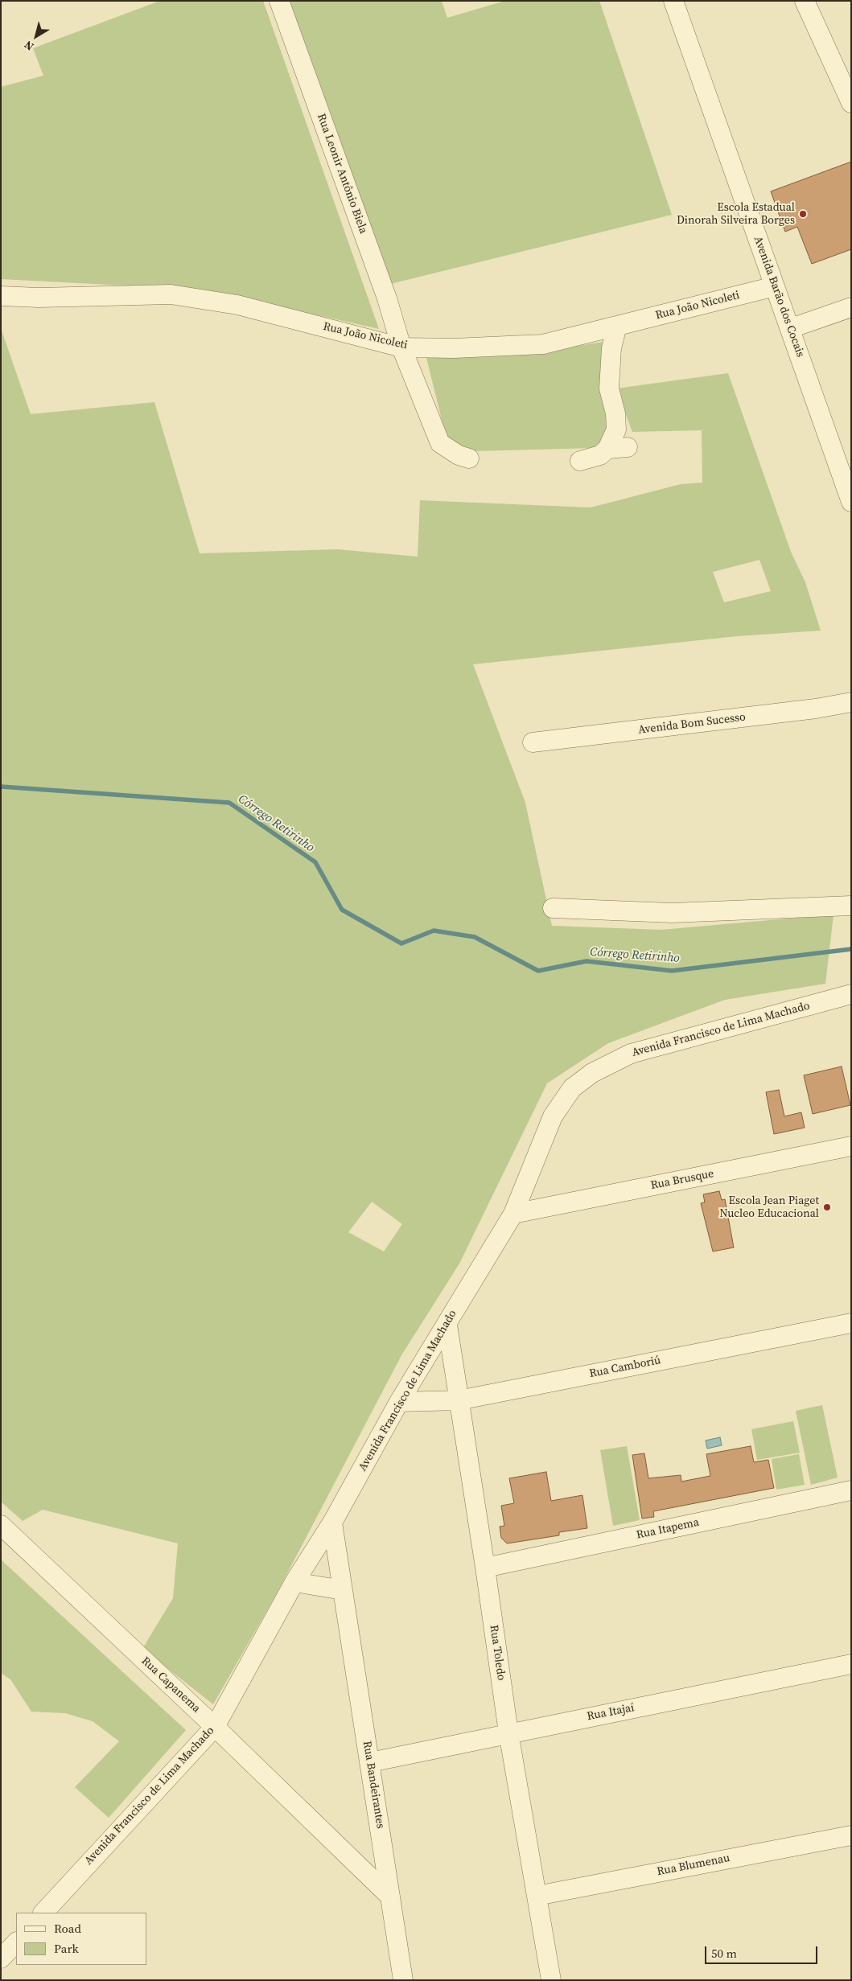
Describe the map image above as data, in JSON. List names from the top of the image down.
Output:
{
  "streets": {
    "street": [
      "Rua Leonir Antônio Biela",
      "Avenida Barão dos Cocais",
      "Rua João Nicoleti",
      "Avenida Bom Sucesso",
      "Avenida Francisco de Lima Machado",
      "Rua Brusque",
      "Rua Camboriú",
      "Rua Itapema",
      "Rua Toledo",
      "Rua Capanema",
      "Rua Itajaí",
      "Rua Bandeirantes",
      "Rua Blumenau"
    ]
  },
  "crossings": [
    ["Rua Leonir Antônio Biela", "Rua João Nicoleti"],
    ["Avenida Barão dos Cocais", "Rua João Nicoleti"],
    ["Avenida Francisco de Lima Machado", "Rua Brusque"],
    ["Avenida Francisco de Lima Machado", "Rua Camboriú"],
    ["Avenida Francisco de Lima Machado", "Rua Toledo"],
    ["Avenida Francisco de Lima Machado", "Rua Capanema"],
    ["Avenida Francisco de Lima Machado", "Rua Bandeirantes"],
    ["Rua Camboriú", "Rua Toledo"],
    ["Rua Itapema", "Rua Toledo"],
    ["Rua Toledo", "Rua Itajaí"],
    ["Rua Toledo", "Rua Blumenau"],
    ["Rua Capanema", "Rua Bandeirantes"],
    ["Rua Itajaí", "Rua Bandeirantes"]
  ],
  "water": ["Córrego Retirinho"],
  "places": ["Escola Estadual Dinorah Silveira Borges", "Escola Jean Piaget Nucleo Educacional"],
  "legend": ["Road", "Park"],
  "scale_bar": "50 m",
  "north": "bottom left"
}
